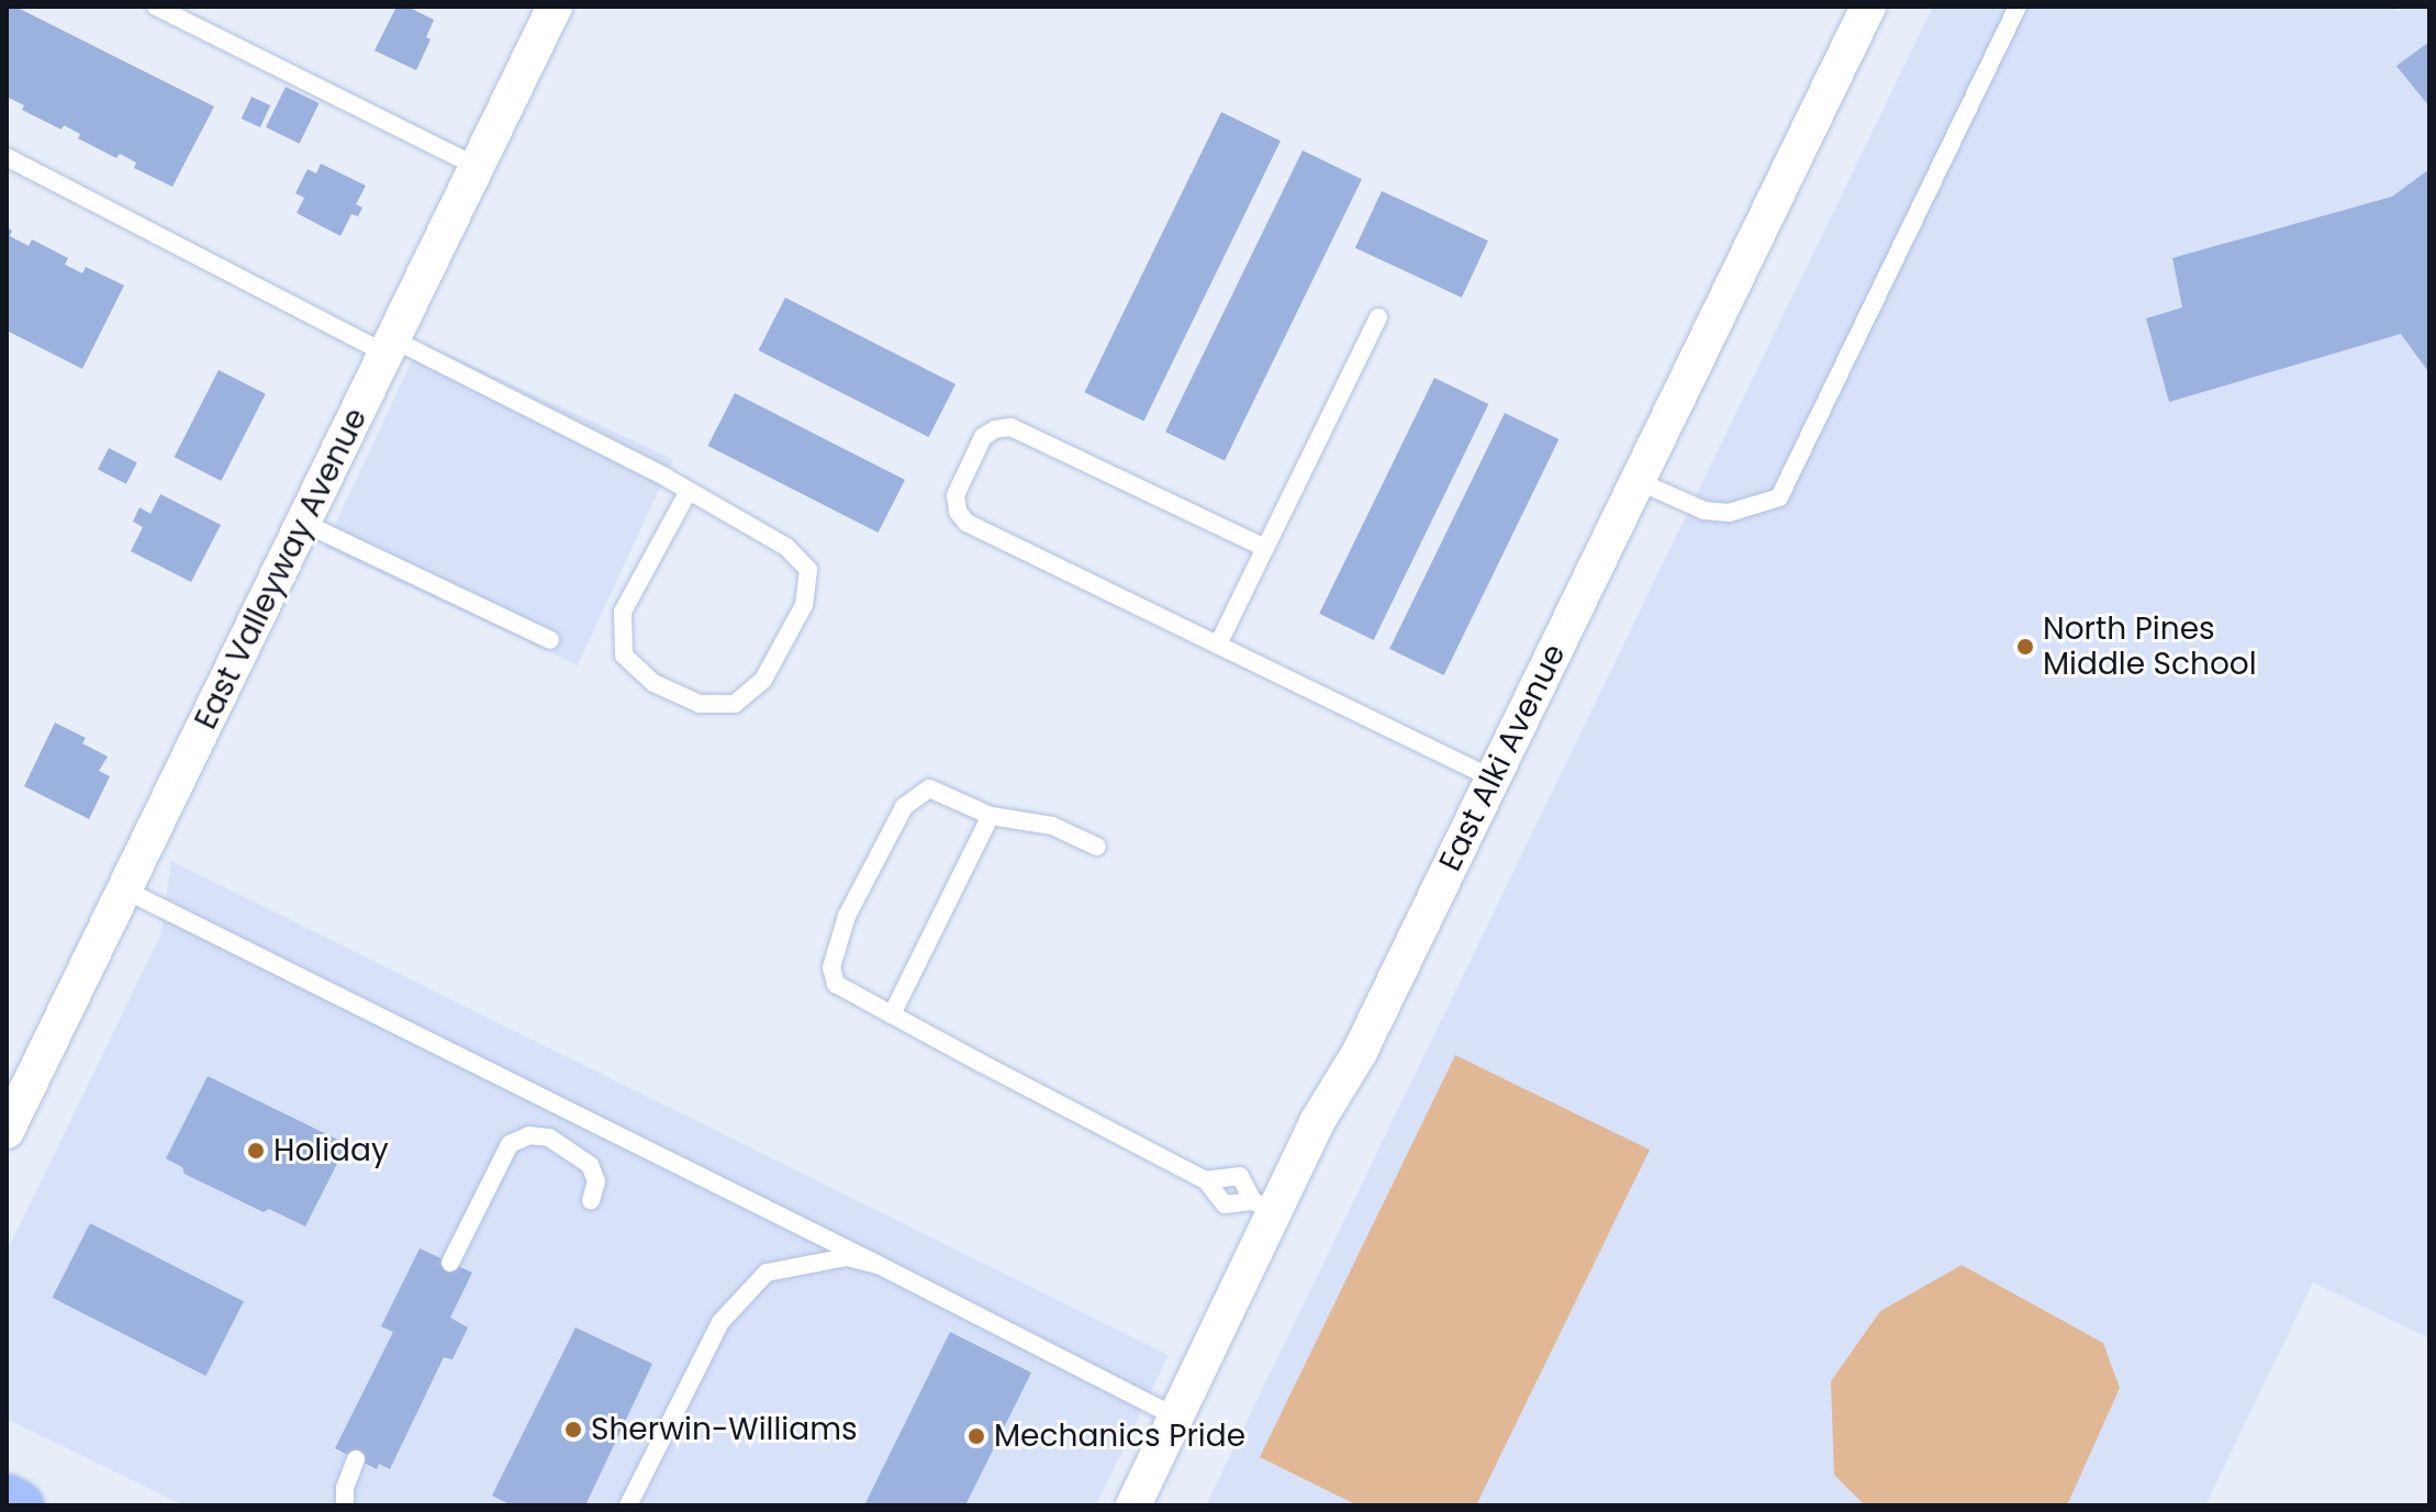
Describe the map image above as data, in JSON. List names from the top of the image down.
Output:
{
  "streets": {
    "street": ["East Valleyway Avenue", "East Alki Avenue"]
  },
  "places": [
    "North Pines Middle School",
    "Holiday",
    "Sherwin-Williams",
    "Mechanics Pride"
  ]
}
